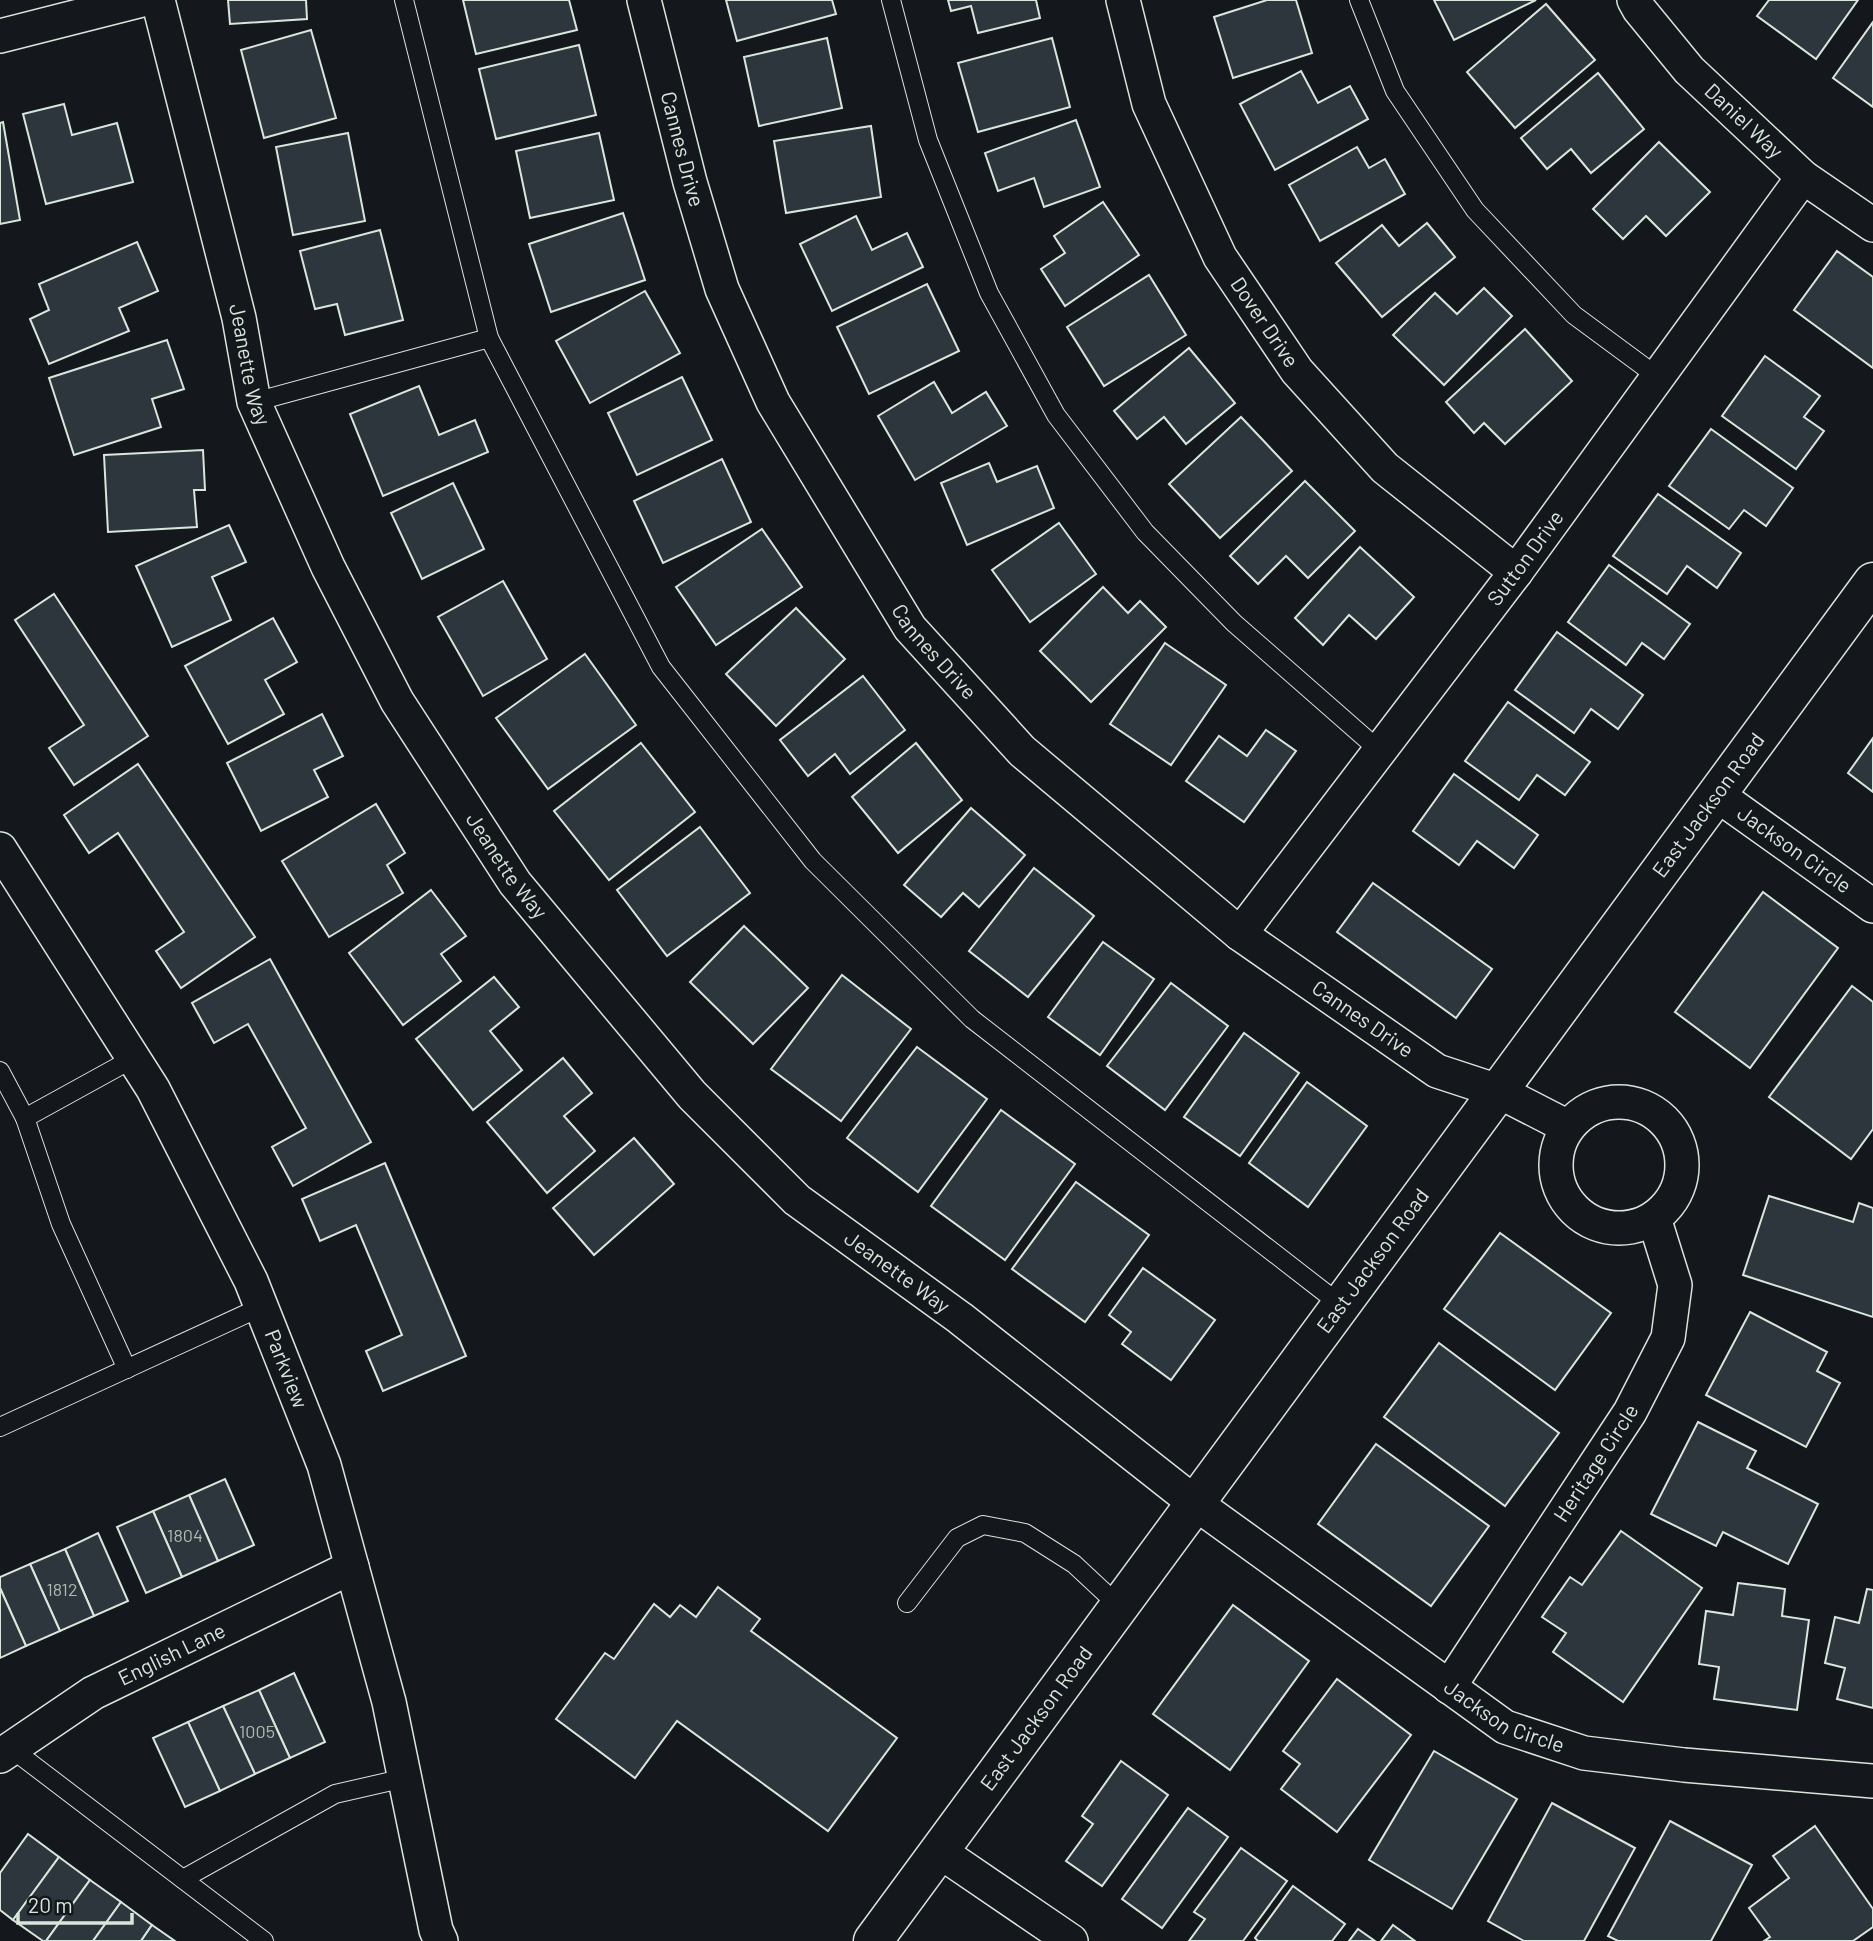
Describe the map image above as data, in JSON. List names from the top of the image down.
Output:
{
  "streets": {
    "street": [
      "Daniel Way",
      "Cannes Drive",
      "Dover Drive",
      "Jeanette Way",
      "Sutton Drive",
      "East Jackson Road",
      "Jackson Circle",
      "Parkview",
      "Heritage Circle",
      "English Lane"
    ]
  },
  "crossings": [
    ["Daniel Way", "Sutton Drive"],
    ["Cannes Drive", "Sutton Drive"],
    ["Cannes Drive", "East Jackson Road"],
    ["Dover Drive", "Sutton Drive"],
    ["Jeanette Way", "East Jackson Road"],
    ["Jeanette Way", "Jackson Circle"],
    ["East Jackson Road", "Jackson Circle"],
    ["Jackson Circle", "Heritage Circle"],
    ["Parkview", "English Lane"]
  ],
  "house_numbers": ["1804", "1812", "1005"],
  "scale_bar": "20 m"
}
